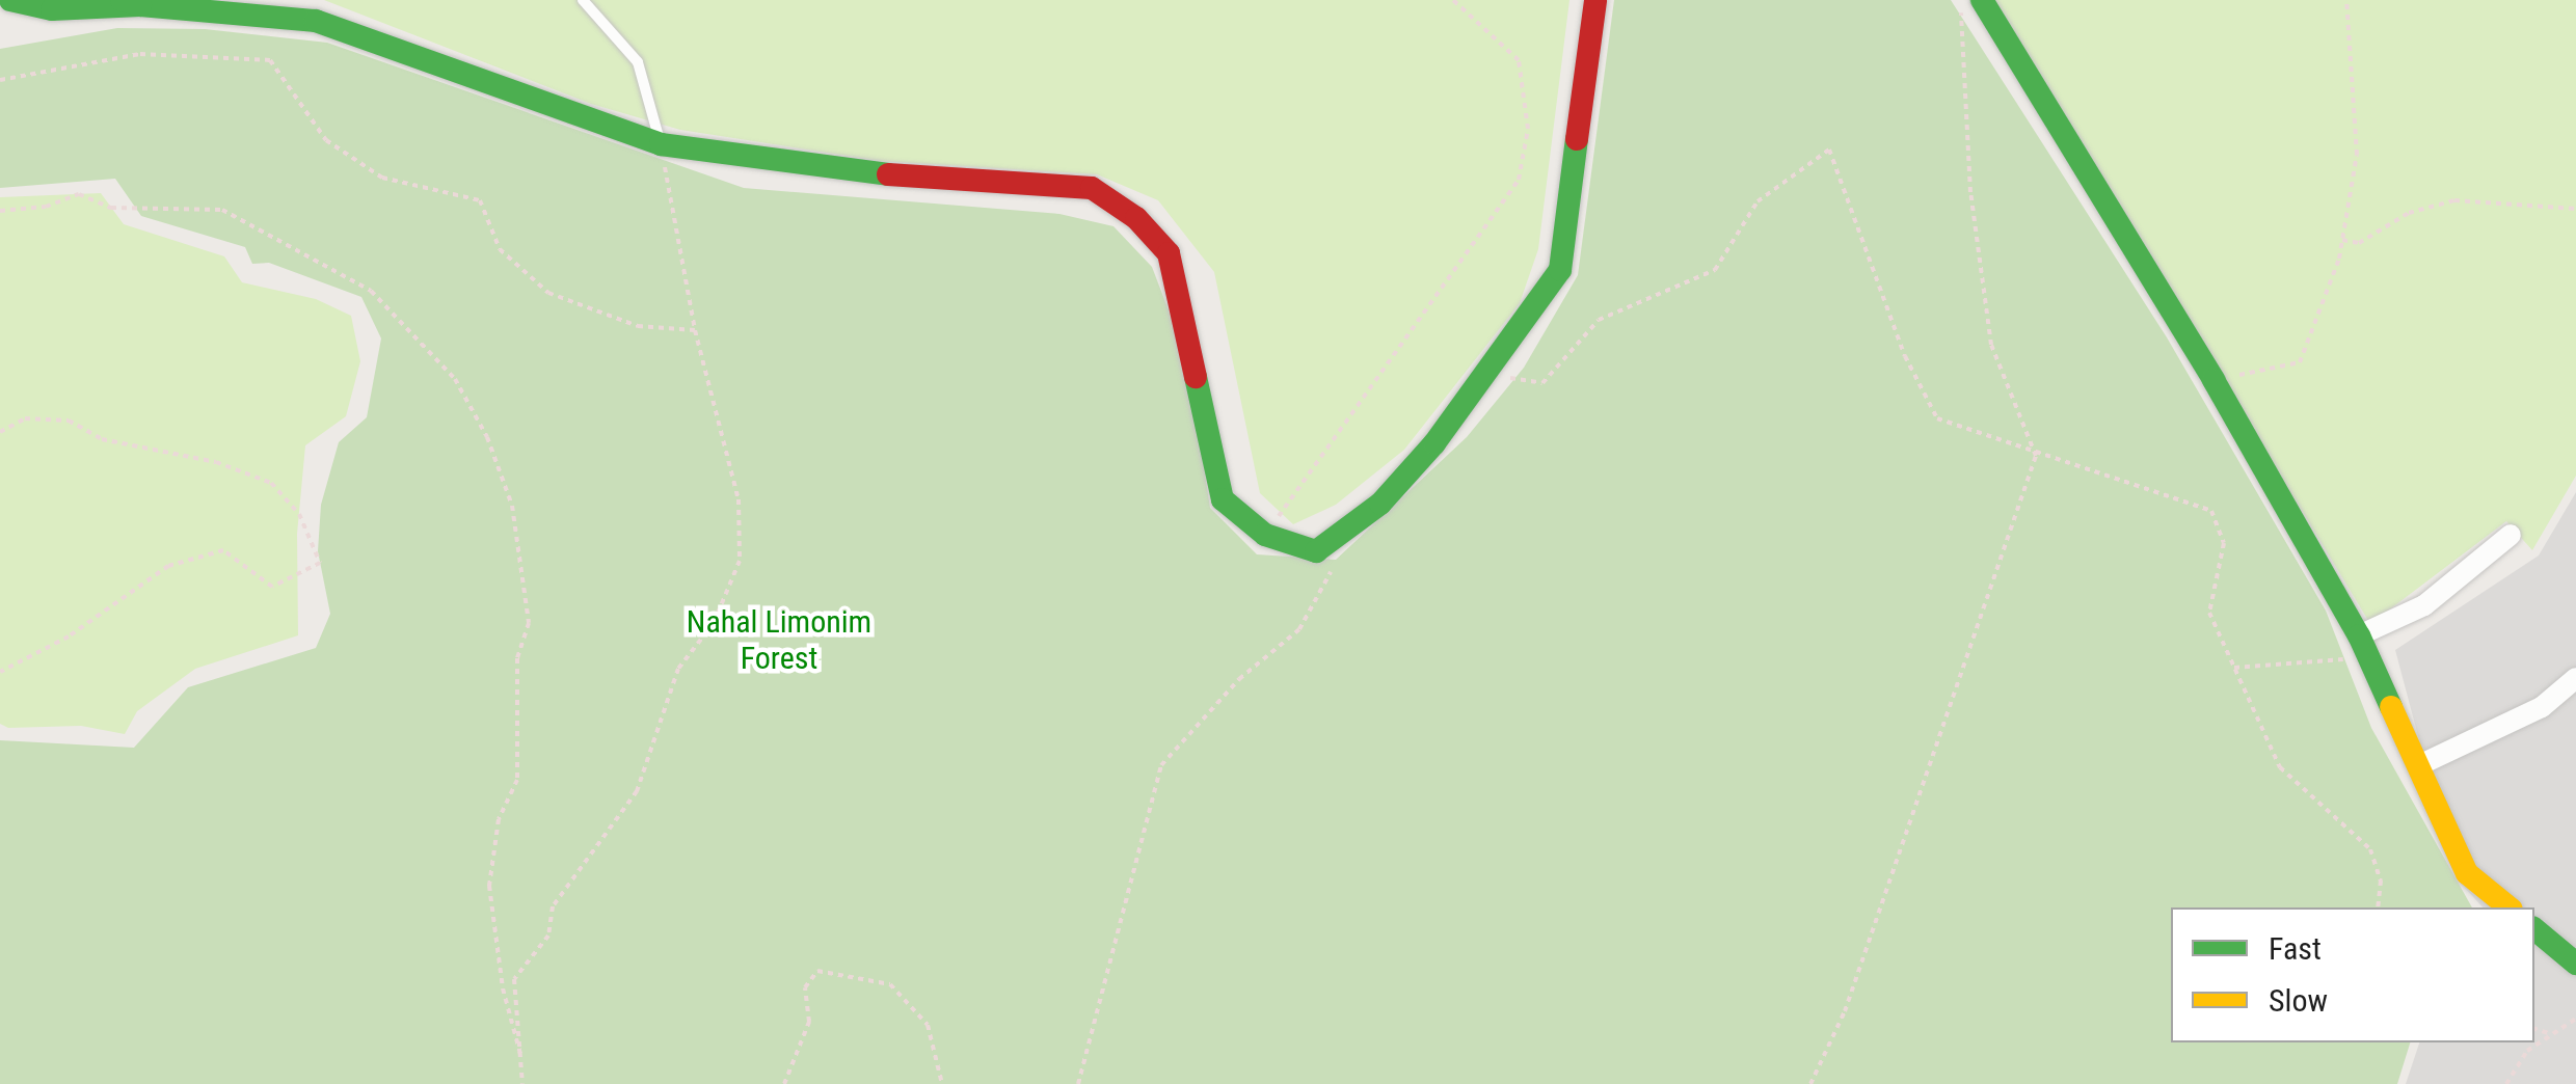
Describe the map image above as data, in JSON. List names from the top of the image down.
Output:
{
  "parks": ["Nahal Limonim Forest"],
  "legend": ["Fast", "Slow"]
}
